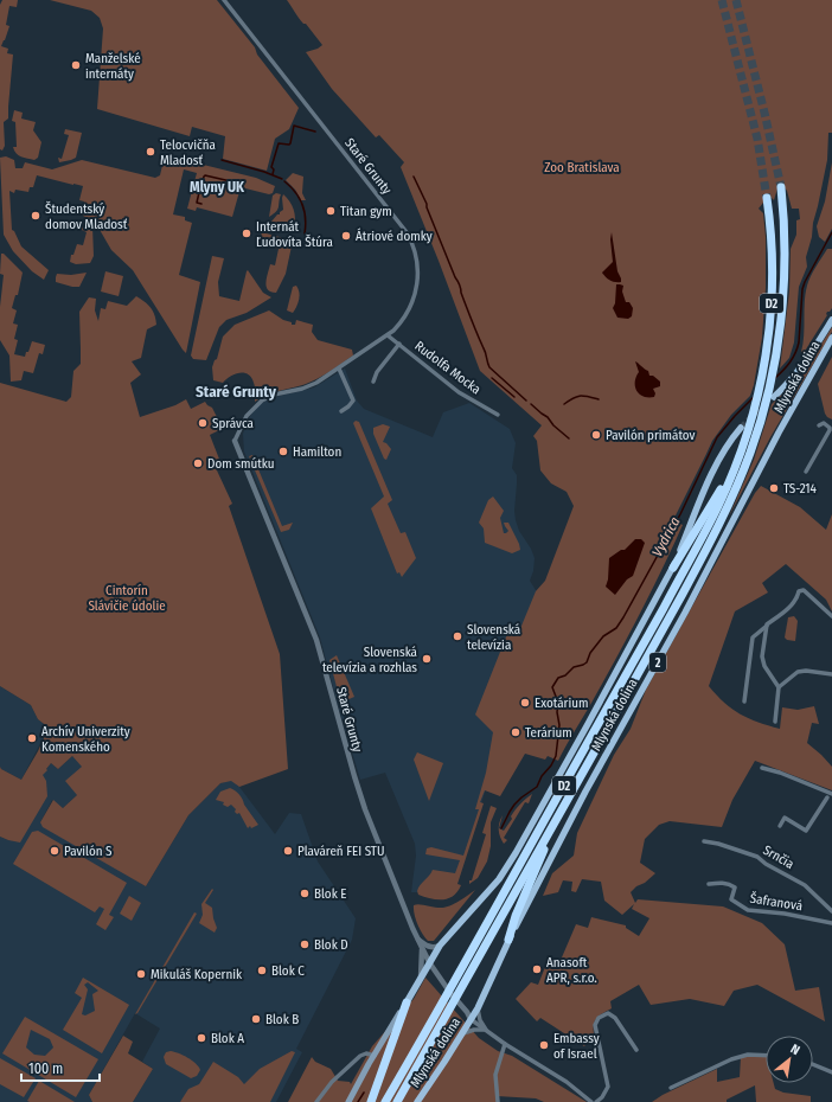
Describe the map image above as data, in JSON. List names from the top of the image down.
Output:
{
  "streets": {
    "highway": ["D2"],
    "main road": ["Mlynská dolina", "2"],
    "street": [
      "Staré Grunty",
      "Rudolfa Mocka",
      "Srnčia",
      "Šafranová"
    ]
  },
  "crossings": [
    ["Staré Grunty", "Rudolfa Mocka"],
    ["Staré Grunty", "Mlynská dolina"]
  ],
  "districts": ["Mlyny UK", "Staré Grunty"],
  "water": ["Vydrica"],
  "parks": ["Zoo Bratislava", "Cintorín Slávičie údolie"],
  "places": [
    "Manželské internáty",
    "Telocvičňa Mladosť",
    "Titan gym",
    "Študentský domov Mladosť",
    "Internát Ľudovíta Štúra",
    "Átriové domky",
    "Správca",
    "Pavilón primátov",
    "Hamilton",
    "Dom smútku",
    "TS-214",
    "Slovenská televízia",
    "Slovenská televízia a rozhlas",
    "Exotárium",
    "Terárium",
    "Archív Univerzity Komenského",
    "Pavilón S",
    "Plaváreň FEI STU",
    "Blok E",
    "Blok D",
    "Anasoft APR, s.r.o.",
    "Blok C",
    "Mikuláš Kopernik",
    "Blok B",
    "Blok A",
    "Embassy of Israel"
  ],
  "scale_bar": "100 m",
  "north": "top right"
}
